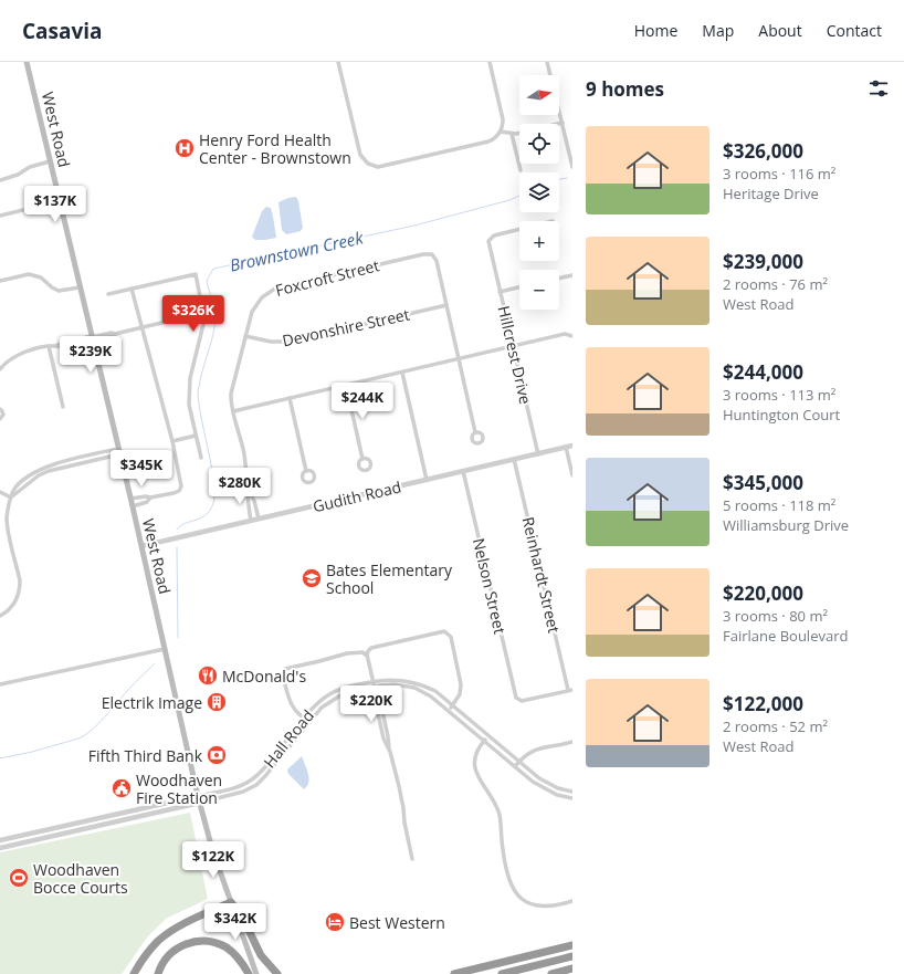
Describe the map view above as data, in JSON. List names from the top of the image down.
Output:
{
  "streets": {
    "main road": ["West Road"],
    "street": [
      "Foxcroft Street",
      "Devonshire Street",
      "Hillcrest Drive",
      "Gudith Road",
      "Reinhardt Street",
      "Nelson Street",
      "Hall Road"
    ]
  },
  "crossings": [
    ["West Road", "Gudith Road"],
    ["West Road", "Hall Road"],
    ["Foxcroft Street", "Devonshire Street"],
    ["Foxcroft Street", "Gudith Road"],
    ["Hillcrest Drive", "Gudith Road"],
    ["Gudith Road", "Reinhardt Street"],
    ["Gudith Road", "Nelson Street"],
    ["Reinhardt Street", "Nelson Street"]
  ],
  "water": ["Brownstown Creek"],
  "places": {
    "hospital": ["Henry Ford Health Center - Brownstown"],
    "school or university": ["Bates Elementary School"],
    "restaurant": ["McDonald's"],
    "building": ["Electrik Image"],
    "bank": ["Fifth Third Bank"],
    "public building": ["Woodhaven Fire Station"],
    "sports": ["Woodhaven Bocce Courts"],
    "hotel": ["Best Western"]
  },
  "north": "right",
  "page": {
    "header": "Casavia",
    "nav": [
      "Home",
      "Map",
      "About",
      "Contact"
    ],
    "heading": "9 homes",
    "map_buttons": ["+", "−"],
    "list": [
      {
        "name": "$326,000",
        "note": "3 rooms · 116 m² · Heritage Drive"
      },
      {
        "name": "$239,000",
        "note": "2 rooms · 76 m² · West Road"
      },
      {
        "name": "$244,000",
        "note": "3 rooms · 113 m² · Huntington Court"
      },
      {
        "name": "$345,000",
        "note": "5 rooms · 118 m² · Williamsburg Drive"
      },
      {
        "name": "$220,000",
        "note": "3 rooms · 80 m² · Fairlane Boulevard"
      },
      {
        "name": "$122,000",
        "note": "2 rooms · 52 m² · West Road"
      }
    ],
    "price": [
      "$137K",
      "$326K",
      "$239K",
      "$244K",
      "$345K",
      "$280K",
      "$220K",
      "$122K",
      "$342K"
    ]
  }
}
